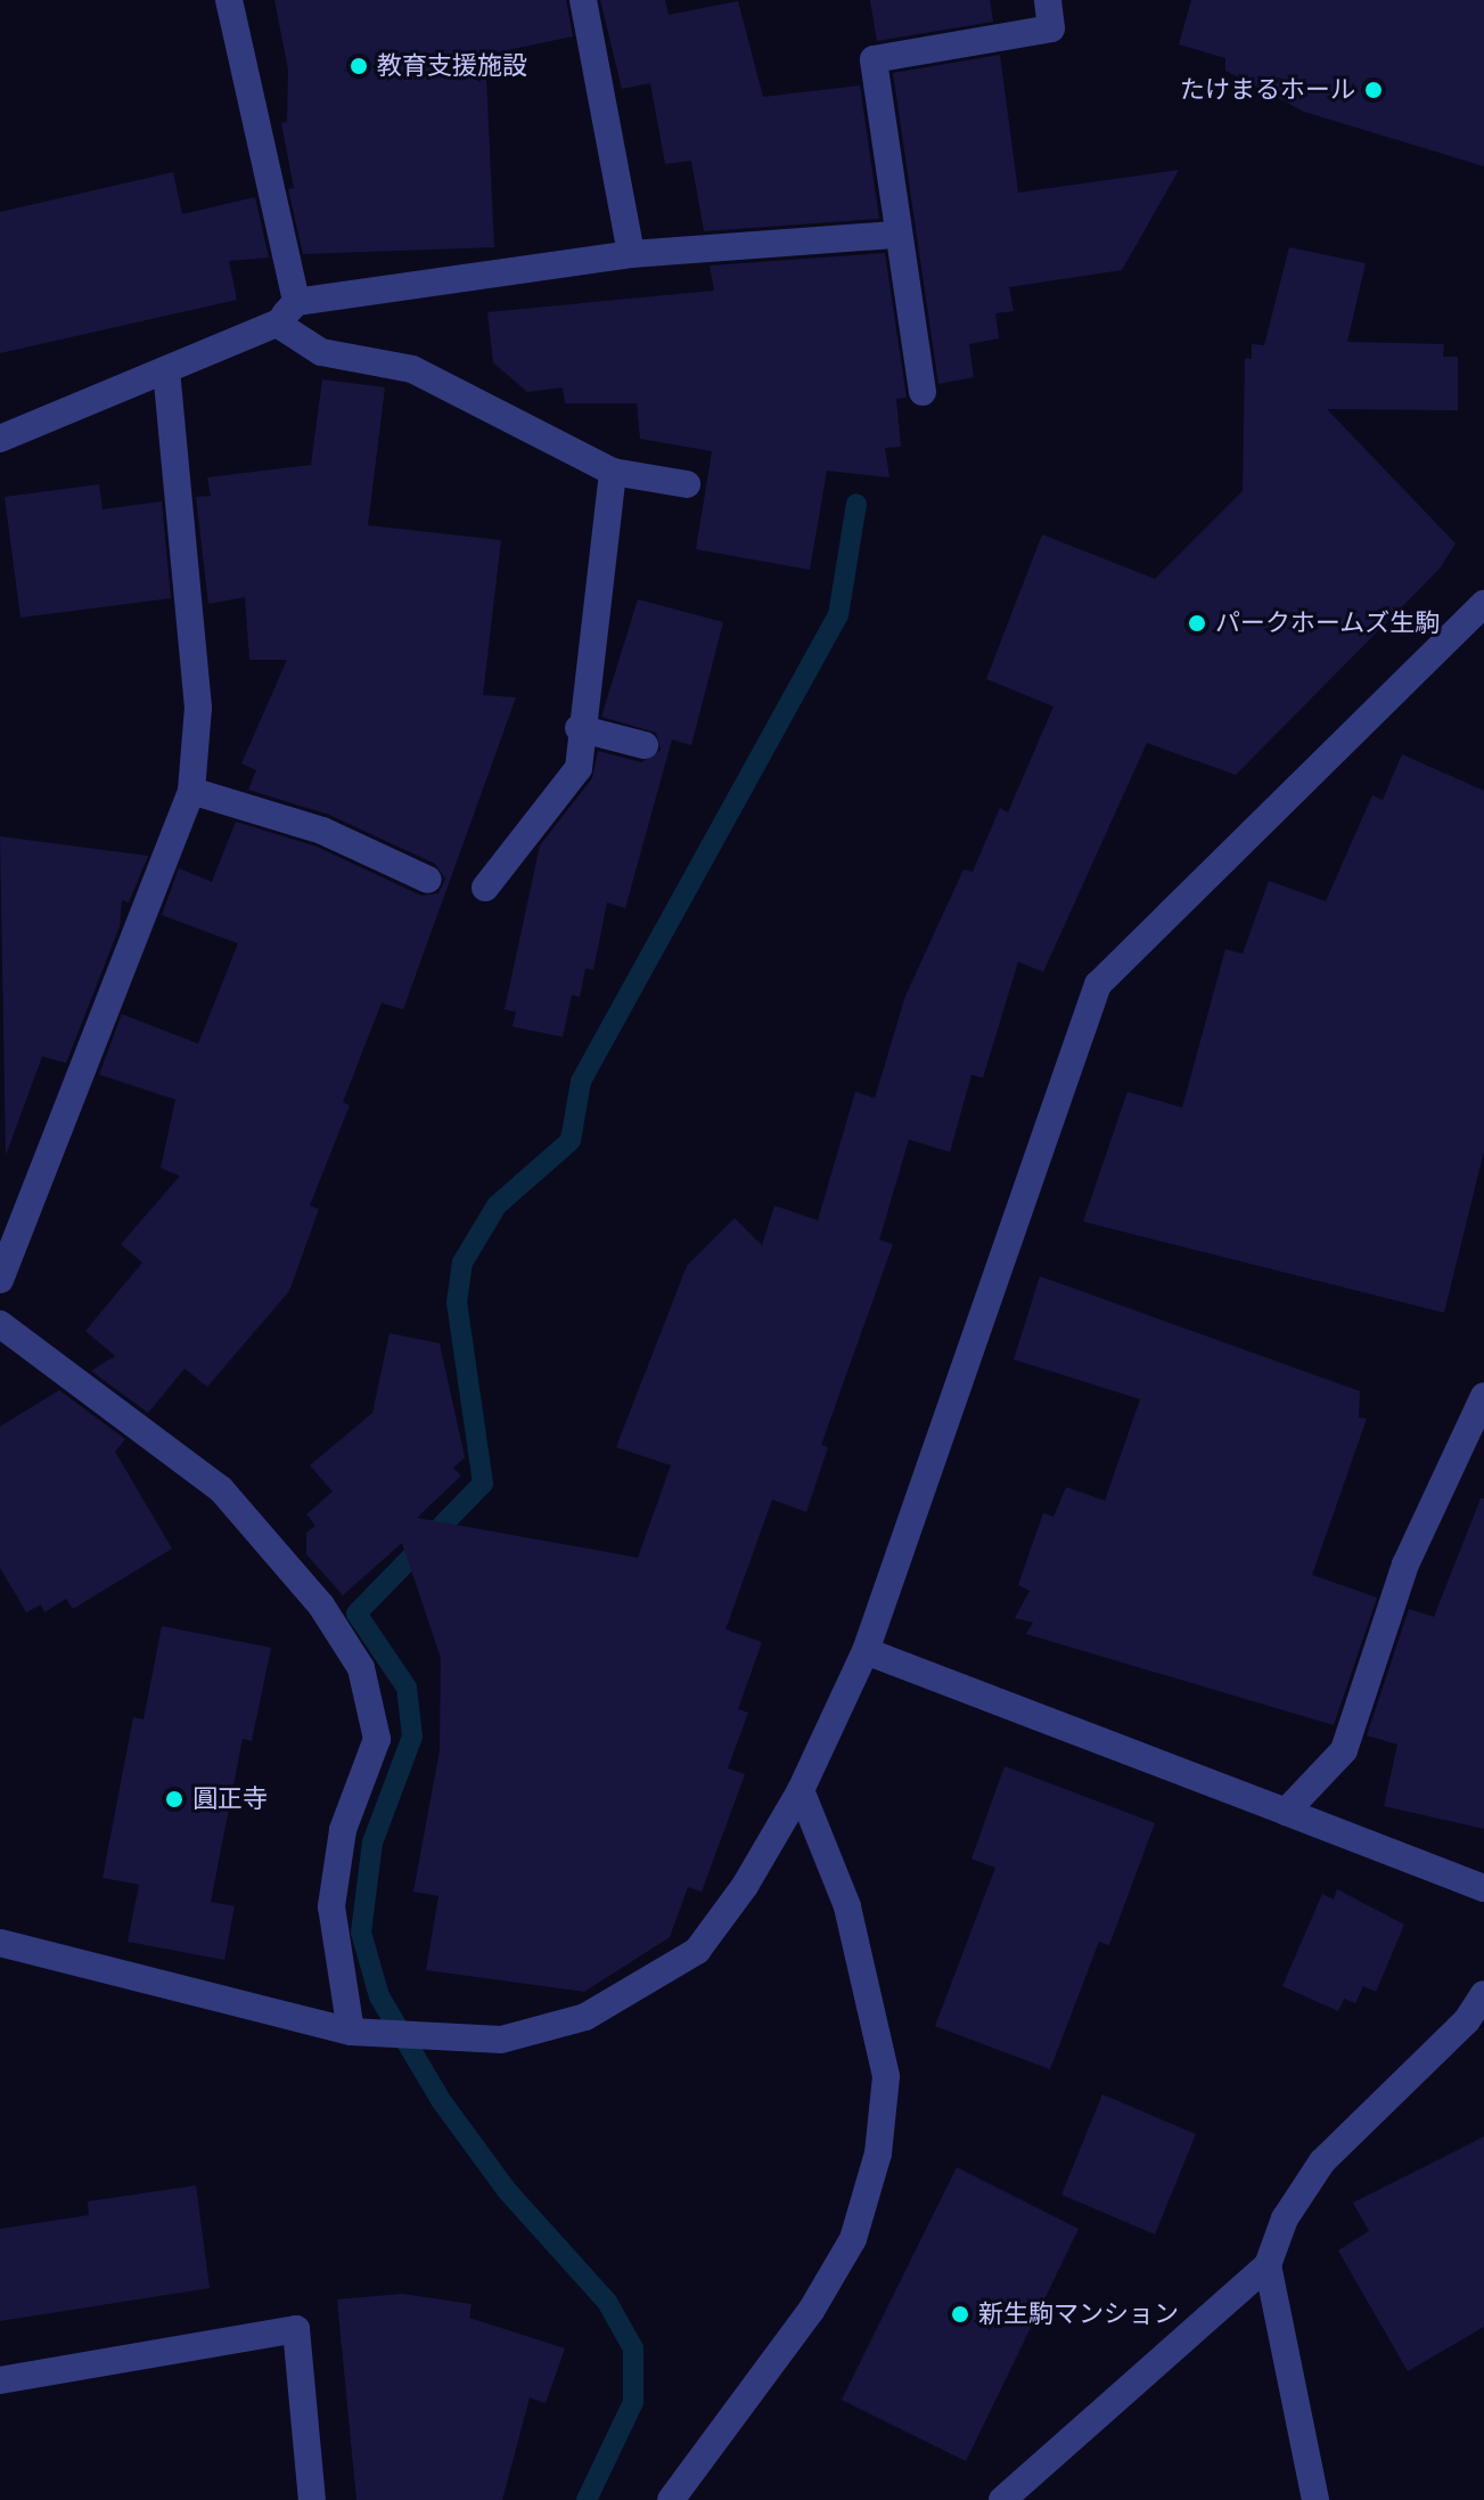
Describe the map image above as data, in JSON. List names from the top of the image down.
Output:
{
  "places": [
    "教育支援施設",
    "たけまるホール",
    "パークホームズ生駒",
    "圓正寺",
    "新生駒マンション"
  ]
}
